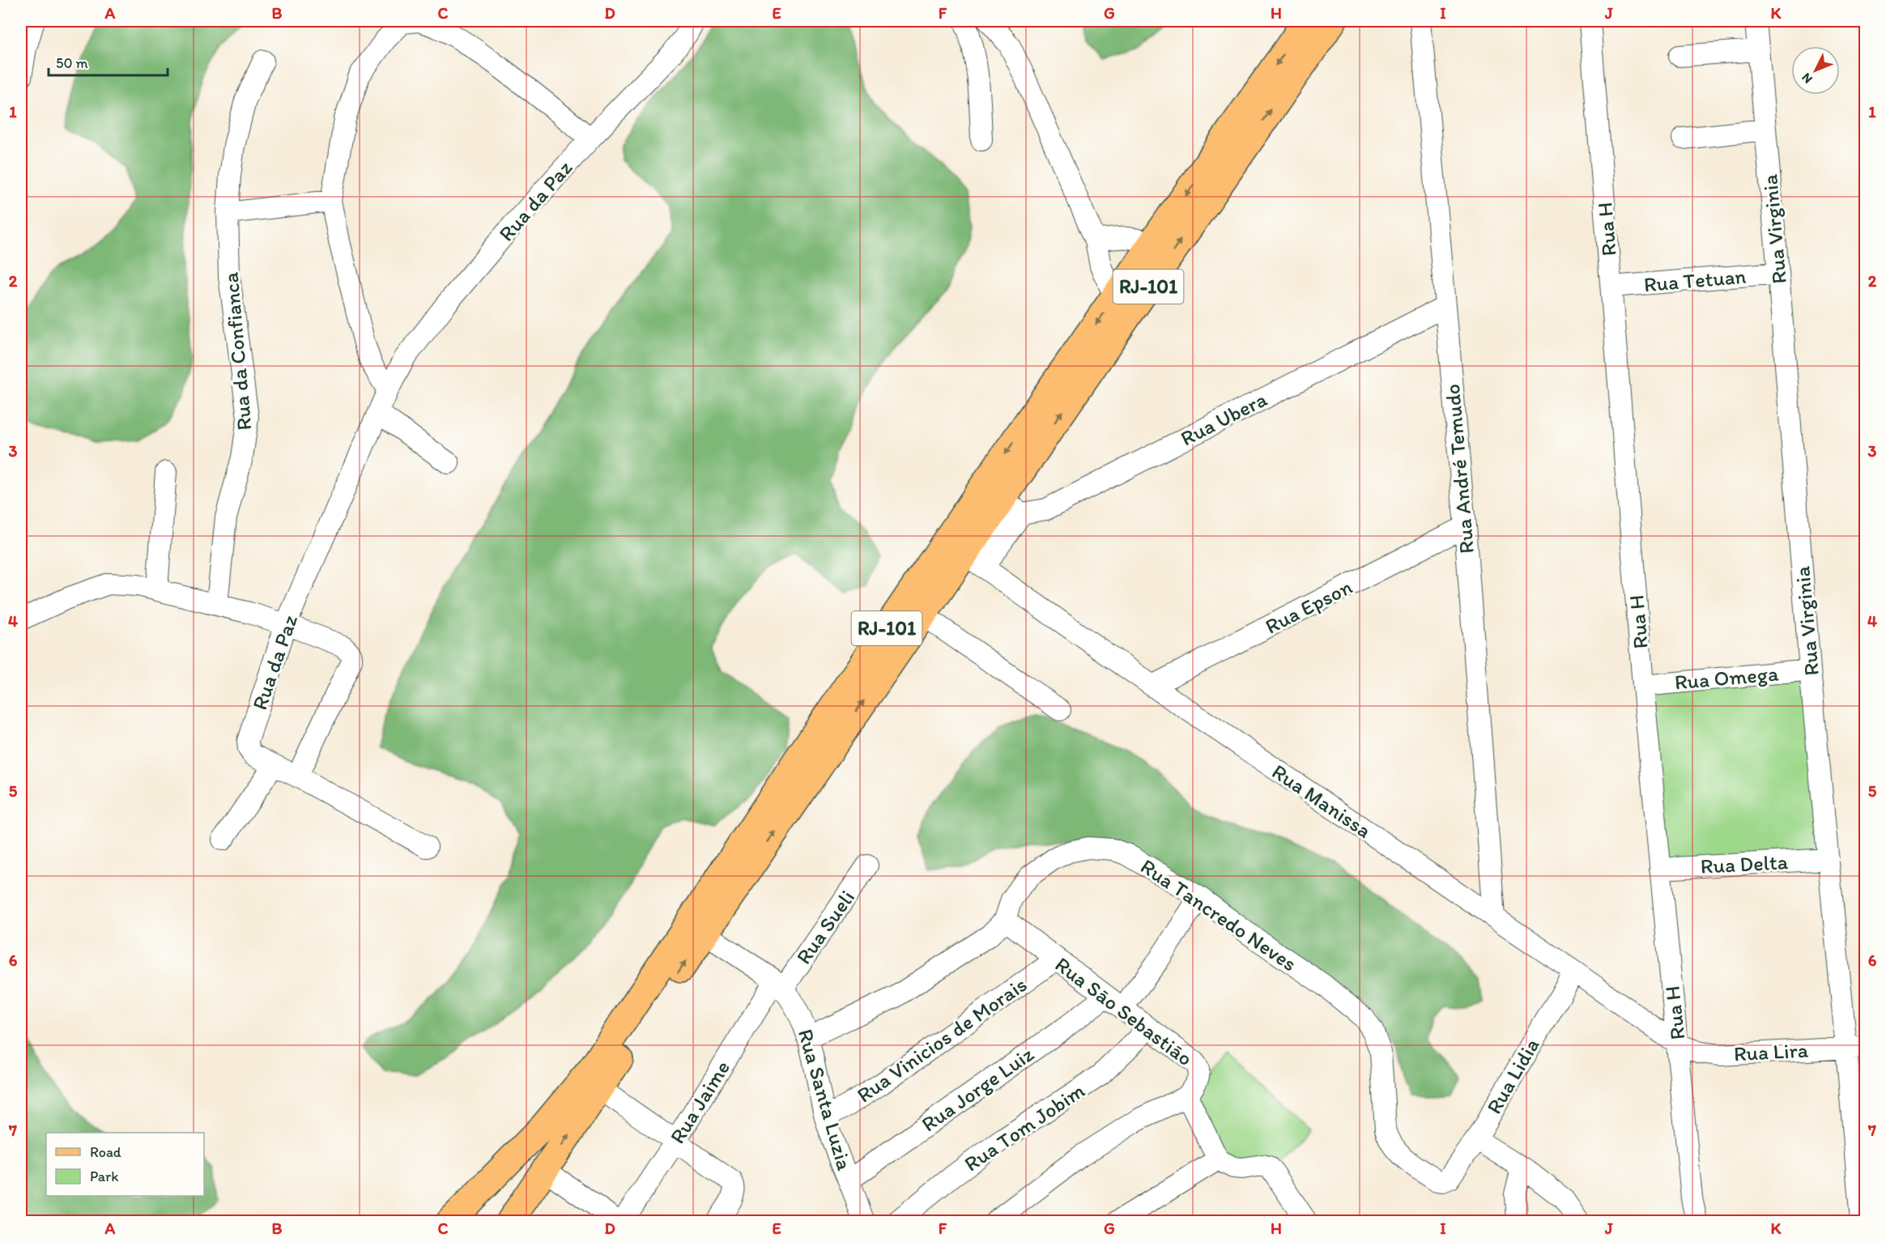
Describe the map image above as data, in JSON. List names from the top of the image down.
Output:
{
  "streets": {
    "main road": ["RJ-101"],
    "street": [
      "Rua da Paz",
      "Rua H",
      "Rua Virginia",
      "Rua Tetuan",
      "Rua da Confianca",
      "Rua Ubera",
      "Rua André Temudo",
      "Rua Epson",
      "Rua Omega",
      "Rua Manissa",
      "Rua Delta",
      "Rua Tancredo Neves",
      "Rua Sueli",
      "Rua Sāo Sebastiāo",
      "Rua Vinicios de Morais",
      "Rua Lira",
      "Rua Lidia",
      "Rua Jorge Luiz",
      "Rua Santa Luzia",
      "Rua Jaime",
      "Rua Tom Jobim"
    ]
  },
  "crossings": [
    ["Rua H", "Rua Tetuan"],
    ["Rua H", "Rua Omega"],
    ["Rua H", "Rua Manissa"],
    ["Rua H", "Rua Delta"],
    ["Rua H", "Rua Lira"],
    ["Rua Virginia", "Rua Tetuan"],
    ["Rua Virginia", "Rua Omega"],
    ["Rua Virginia", "Rua Delta"],
    ["Rua Virginia", "Rua Lira"],
    ["RJ-101", "Rua Ubera"],
    ["RJ-101", "Rua Manissa"],
    ["RJ-101", "Rua Santa Luzia"],
    ["Rua Ubera", "Rua André Temudo"],
    ["Rua André Temudo", "Rua Epson"],
    ["Rua André Temudo", "Rua Manissa"],
    ["Rua Epson", "Rua Manissa"],
    ["Rua Manissa", "Rua Lira"],
    ["Rua Manissa", "Rua Lidia"],
    ["Rua Tancredo Neves", "Rua Sāo Sebastiāo"],
    ["Rua Tancredo Neves", "Rua Lidia"],
    ["Rua Tancredo Neves", "Rua Jorge Luiz"],
    ["Rua Tancredo Neves", "Rua Santa Luzia"],
    ["Rua Sueli", "Rua Santa Luzia"],
    ["Rua Sueli", "Rua Jaime"],
    ["Rua Sāo Sebastiāo", "Rua Vinicios de Morais"],
    ["Rua Sāo Sebastiāo", "Rua Jorge Luiz"],
    ["Rua Sāo Sebastiāo", "Rua Tom Jobim"],
    ["Rua Vinicios de Morais", "Rua Santa Luzia"],
    ["Rua Jorge Luiz", "Rua Santa Luzia"],
    ["Rua Santa Luzia", "Rua Jaime"]
  ],
  "legend": ["Road", "Park"],
  "scale_bar": "50 m",
  "north": "bottom left",
  "grid": {
    "columns": [
      "A",
      "B",
      "C",
      "D",
      "E",
      "F",
      "G",
      "H",
      "I",
      "J",
      "K"
    ],
    "rows": [
      "1",
      "2",
      "3",
      "4",
      "5",
      "6",
      "7"
    ]
  }
}
